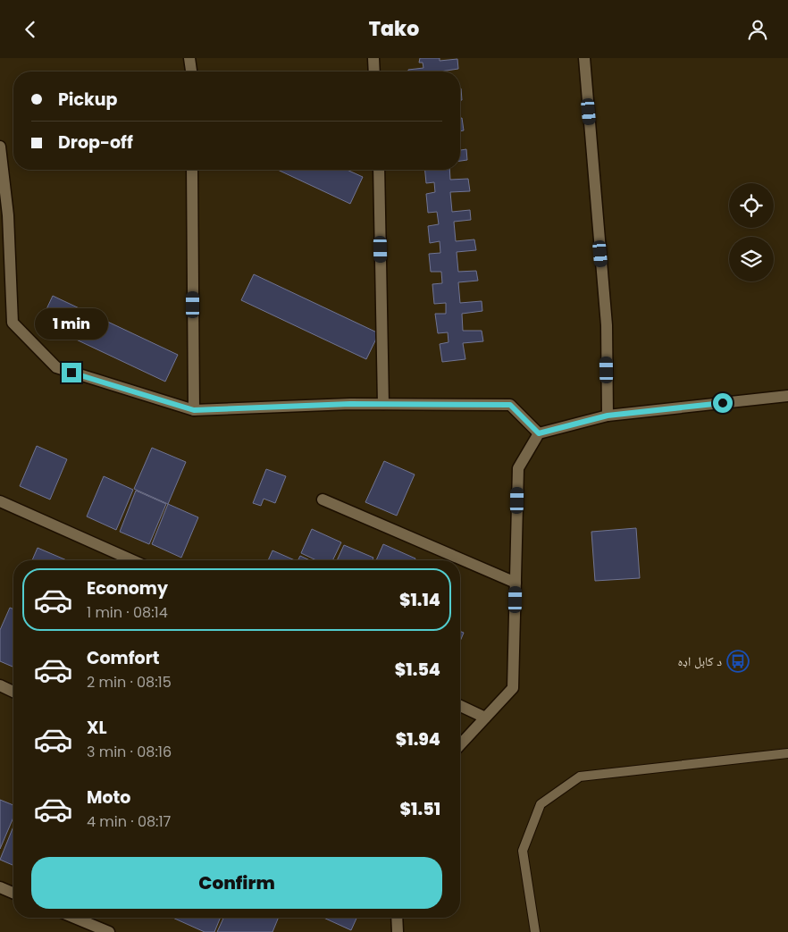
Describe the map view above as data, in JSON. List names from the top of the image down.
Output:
{
  "places": {
    "bus stop": ["د کابل اډه"]
  },
  "page": {
    "header": "Tako",
    "banner": ["Pickup", "Drop-off"],
    "bubble": "1 min",
    "list": [
      {
        "name": "Economy",
        "note": "1 min · 08:14",
        "value": "$1.14"
      },
      {
        "name": "Comfort",
        "note": "2 min · 08:15",
        "value": "$1.54"
      },
      {
        "name": "XL",
        "note": "3 min · 08:16",
        "value": "$1.94"
      },
      {
        "name": "Moto",
        "note": "4 min · 08:17",
        "value": "$1.51"
      }
    ],
    "buttons": "Confirm"
  }
}
